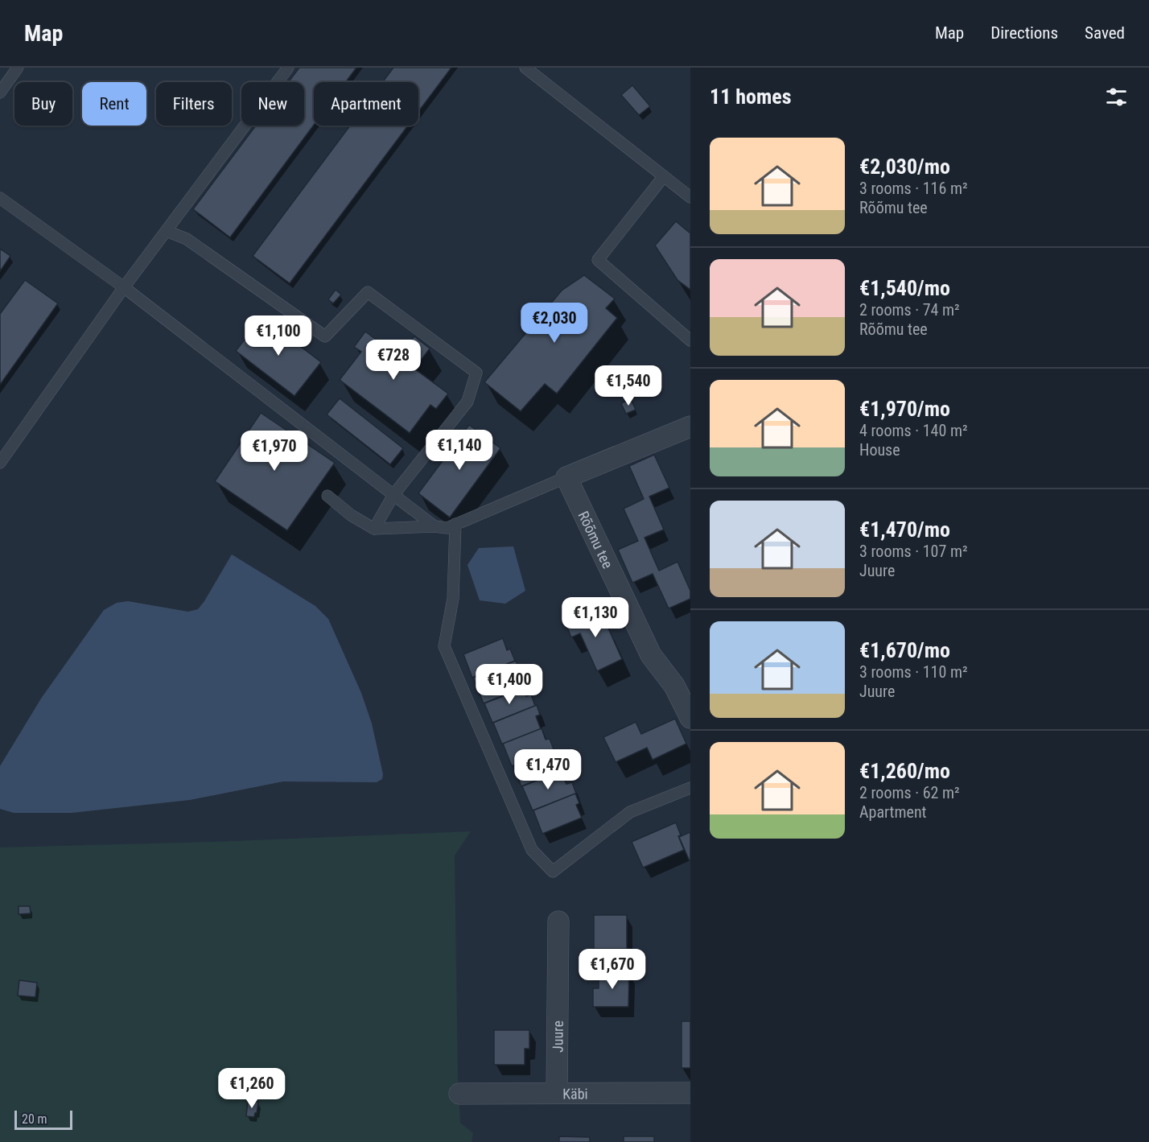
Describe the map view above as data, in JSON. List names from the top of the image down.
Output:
{
  "streets": {
    "street": ["Rõõmu tee", "Juure", "Käbi"]
  },
  "crossings": [
    ["Juure", "Käbi"]
  ],
  "scale_bar": "20 m",
  "page": {
    "header": "Map",
    "nav": ["Map", "Directions", "Saved"],
    "heading": "11 homes",
    "chip": [
      "Buy",
      "Rent",
      "Filters",
      "New",
      "Apartment"
    ],
    "list": [
      {
        "name": "€2,030/mo",
        "note": "3 rooms · 116 m² · Rõõmu tee"
      },
      {
        "name": "€1,540/mo",
        "note": "2 rooms · 74 m² · Rõõmu tee"
      },
      {
        "name": "€1,970/mo",
        "note": "4 rooms · 140 m² · House"
      },
      {
        "name": "€1,470/mo",
        "note": "3 rooms · 107 m² · Juure"
      },
      {
        "name": "€1,670/mo",
        "note": "3 rooms · 110 m² · Juure"
      },
      {
        "name": "€1,260/mo",
        "note": "2 rooms · 62 m² · Apartment"
      }
    ],
    "price": [
      "€2,030",
      "€1,100",
      "€728",
      "€1,540",
      "€1,140",
      "€1,970",
      "€1,130",
      "€1,400",
      "€1,470",
      "€1,670",
      "€1,260"
    ],
    "scale": "20 m"
  }
}
